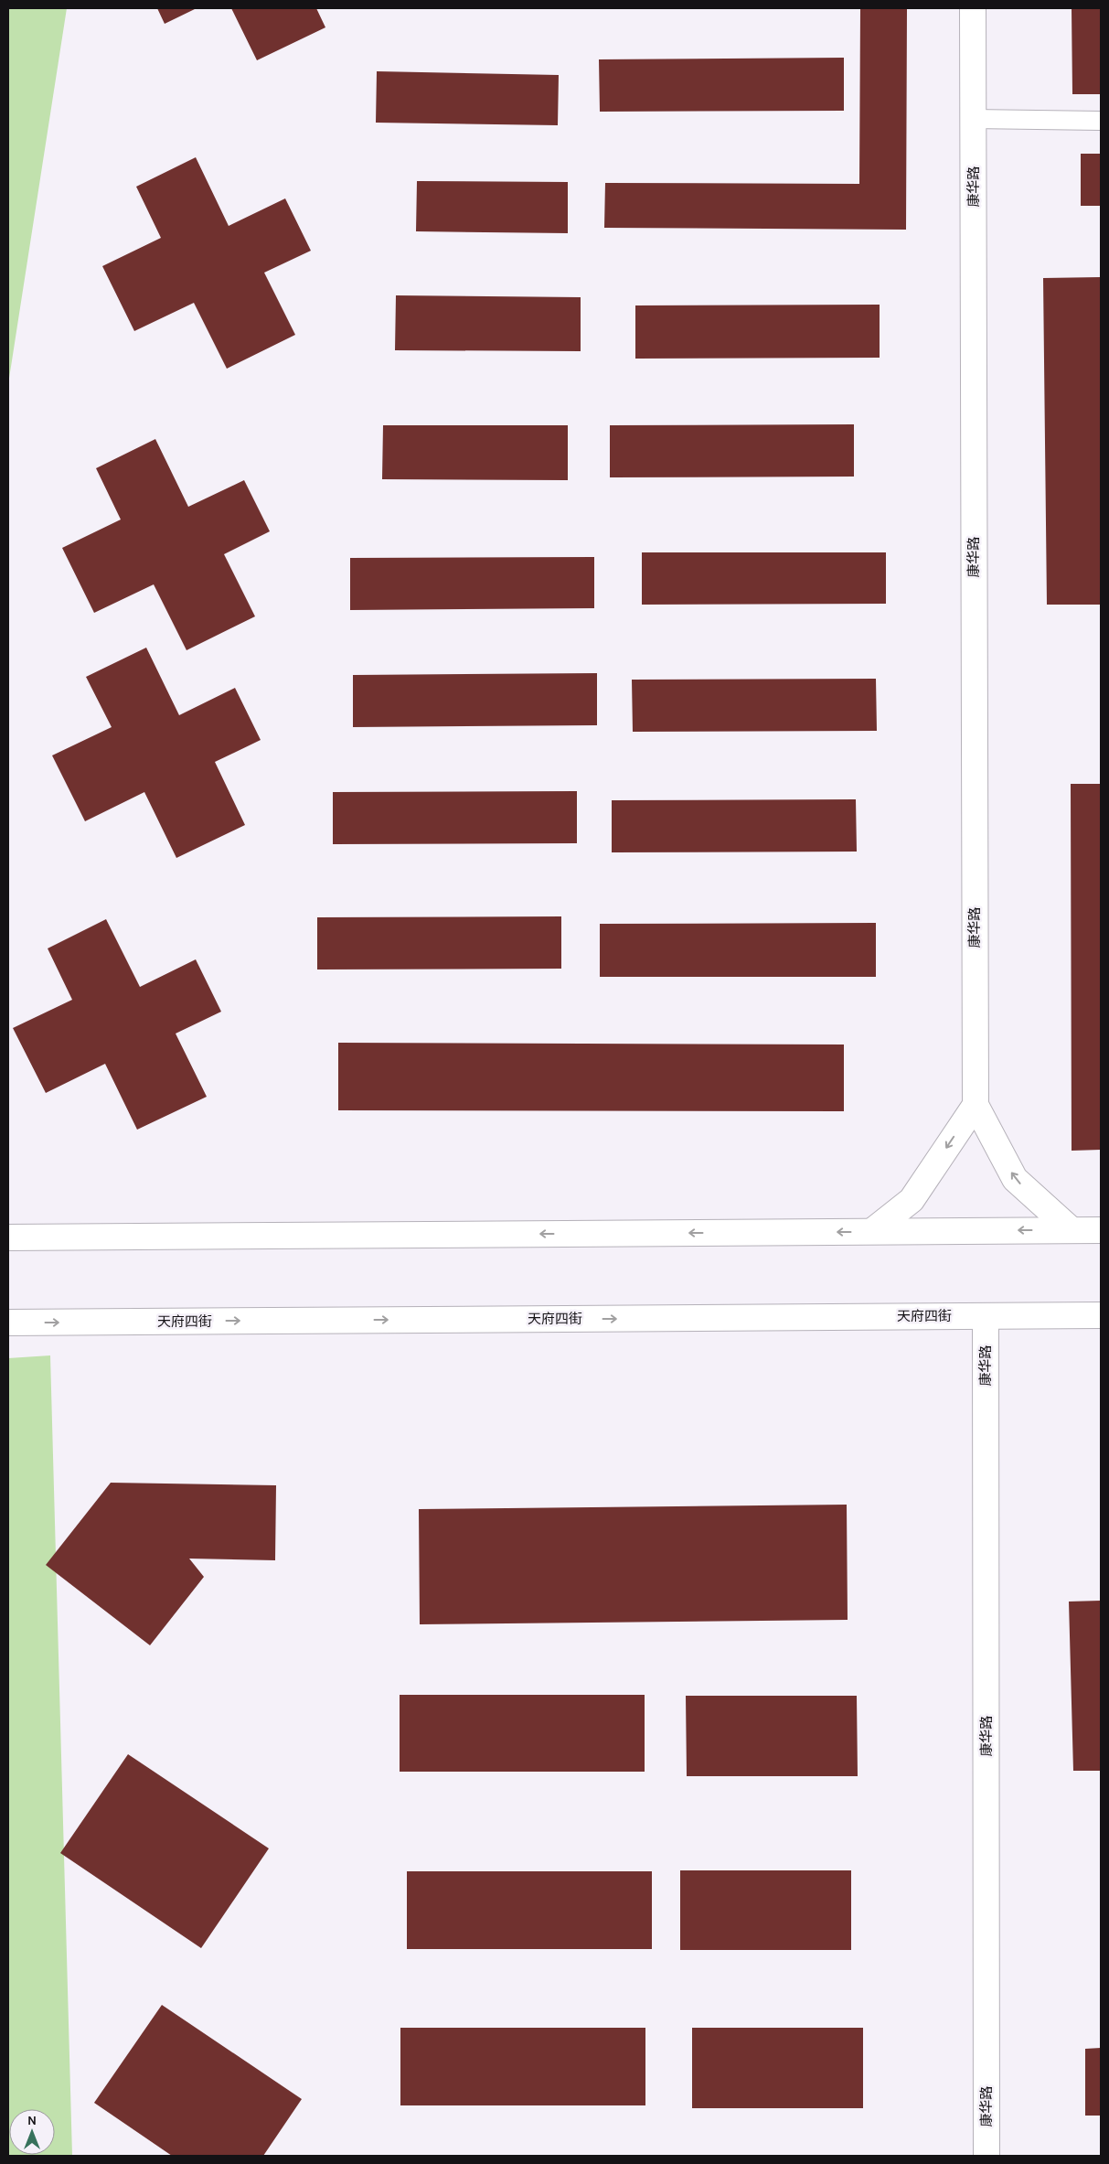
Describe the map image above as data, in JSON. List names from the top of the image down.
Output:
{
  "streets": {
    "street": ["康华路", "天府四街"]
  },
  "crossings": [
    ["康华路", "天府四街"]
  ],
  "north": "top"
}
